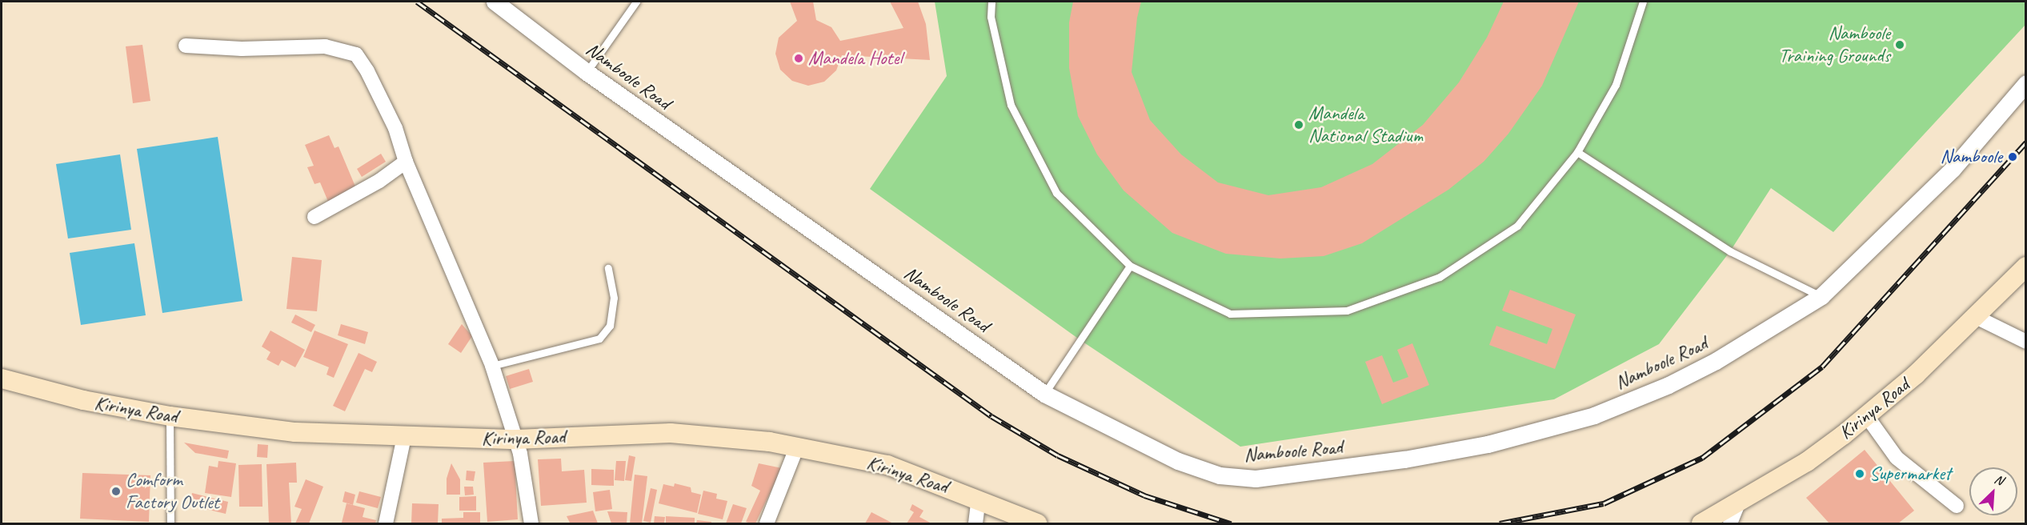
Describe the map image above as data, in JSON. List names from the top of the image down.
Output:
{
  "streets": {
    "main road": ["Kirinya Road"],
    "street": ["Namboole Road"]
  },
  "places": [
    "Namboole Training Grounds",
    "Mandela Hotel",
    "Mandela National Stadium",
    "Namboole",
    "Supermarket",
    "Comform Factory Outlet"
  ],
  "north": "top right"
}
